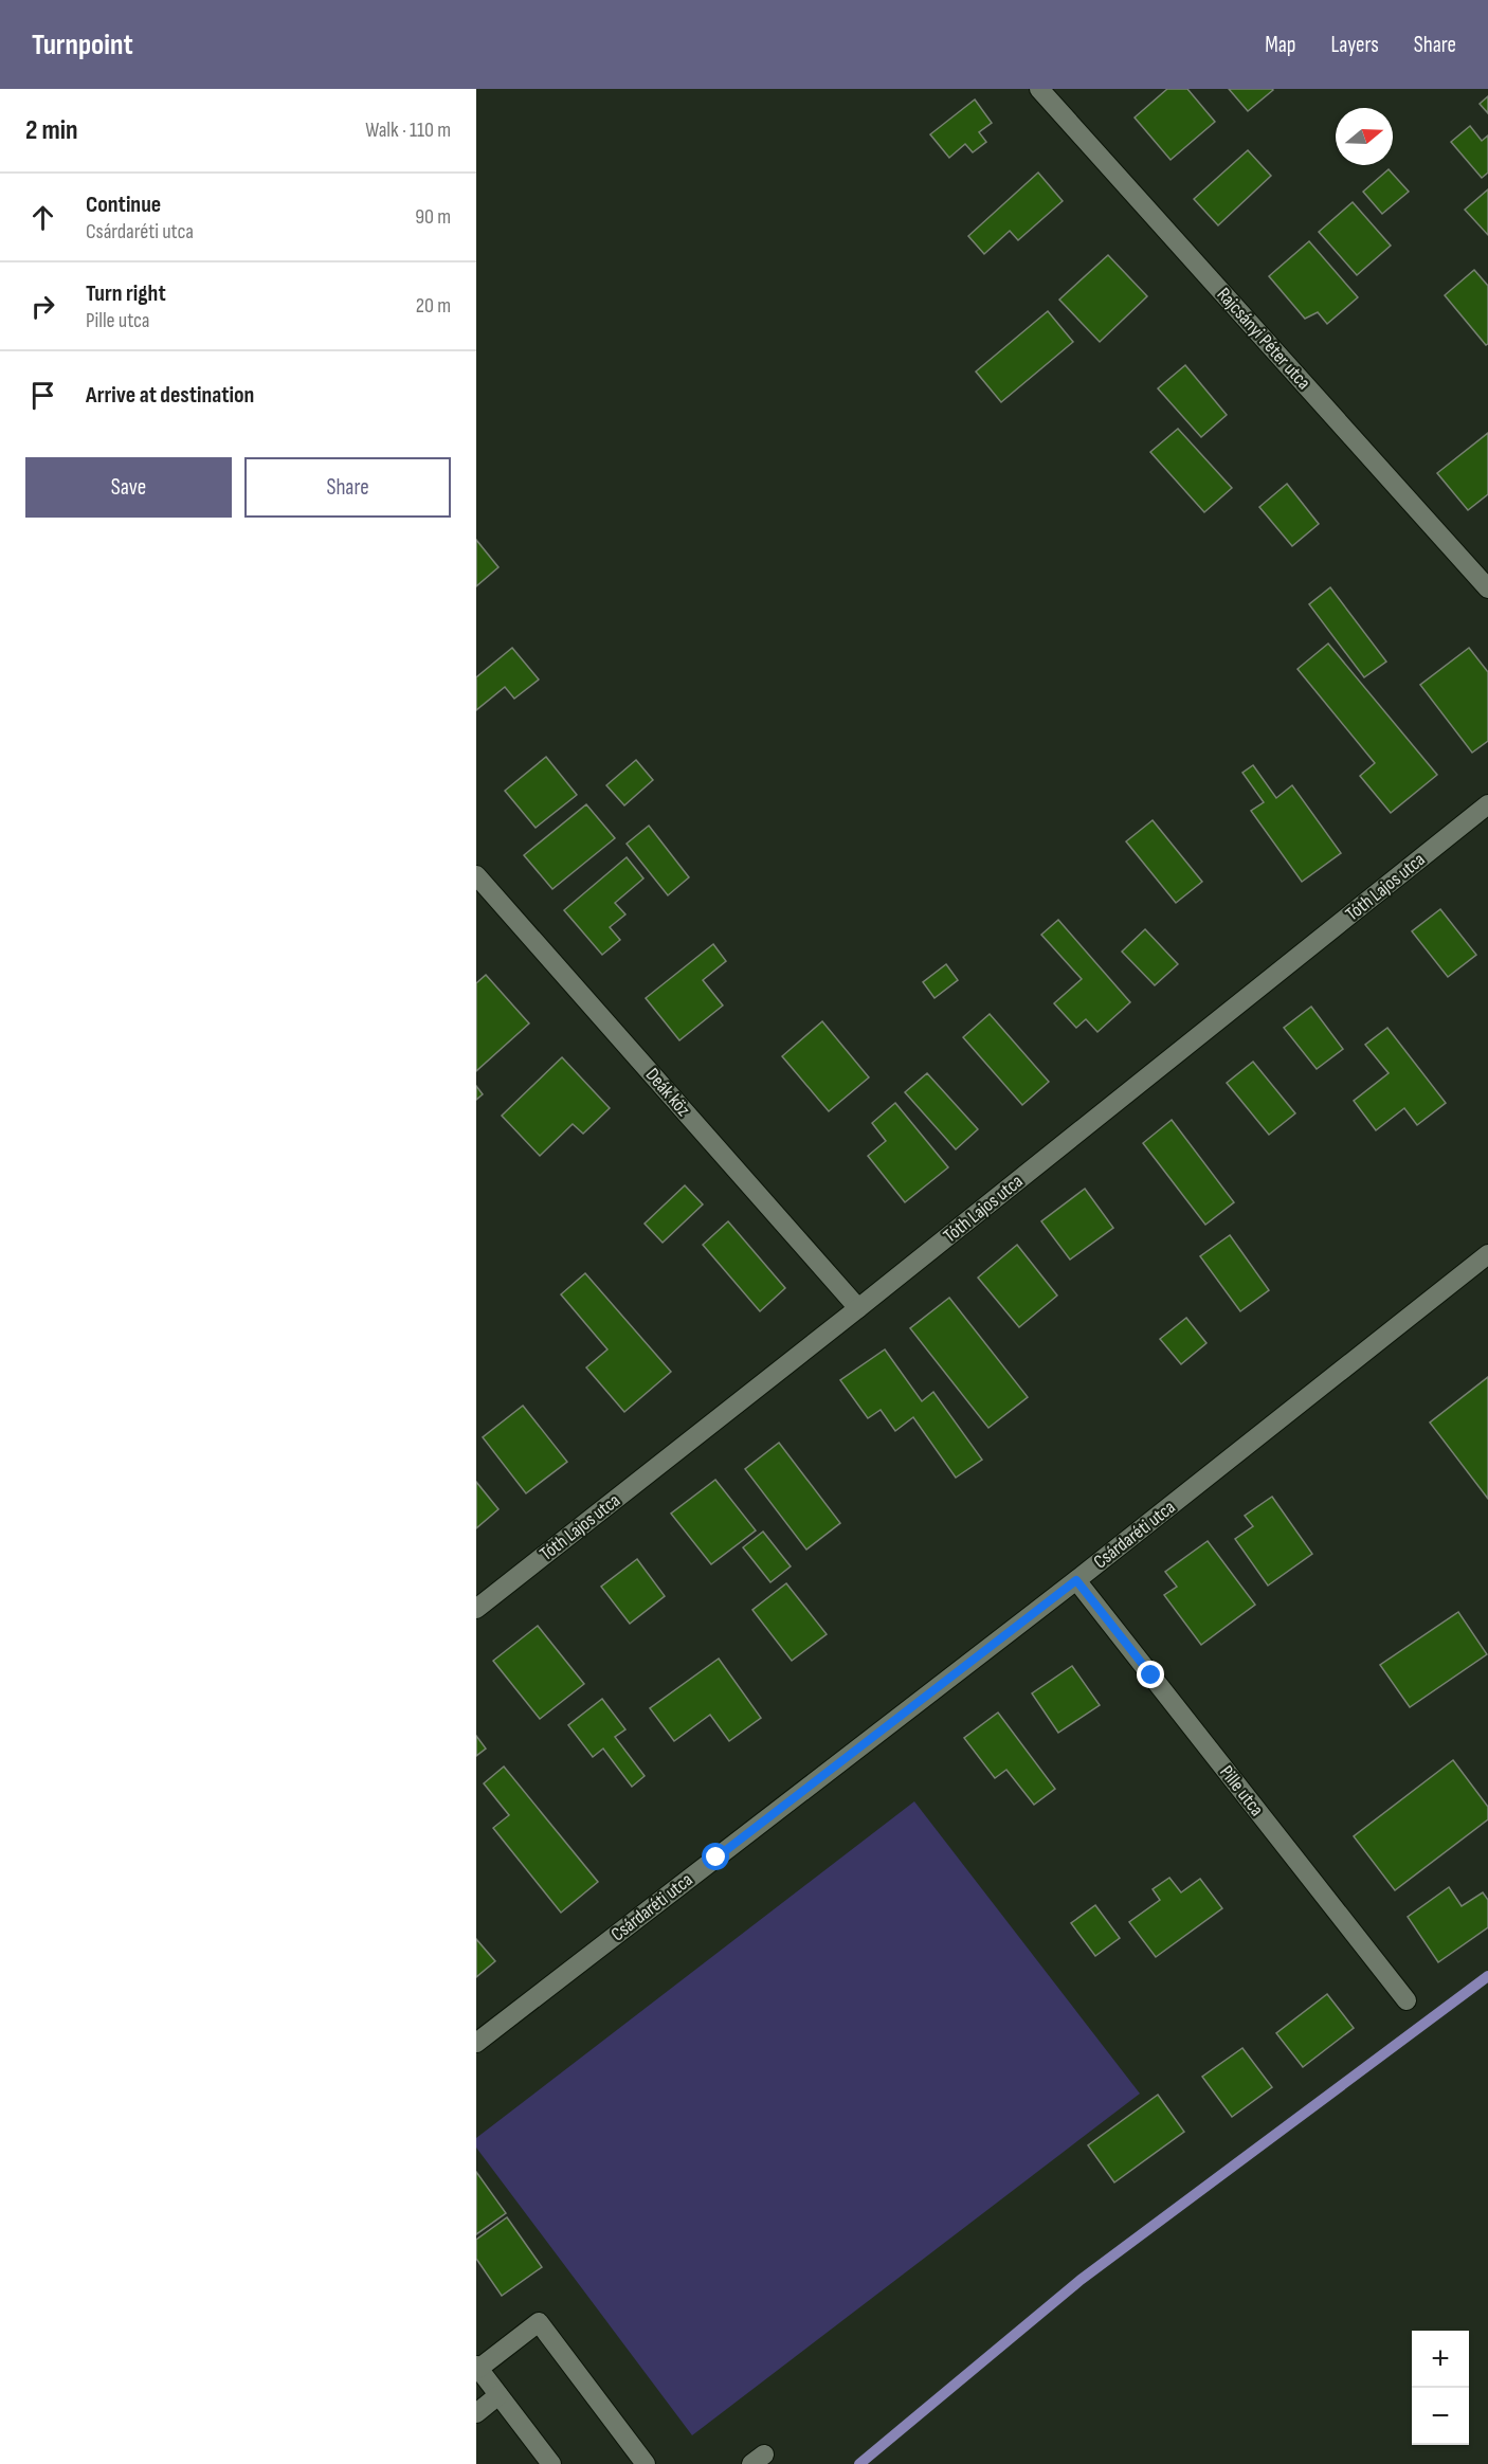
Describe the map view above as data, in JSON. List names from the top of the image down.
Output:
{
  "streets": {
    "street": [
      "Rajcsányi Péter utca",
      "Tóth Lajos utca",
      "Deák köz",
      "Csárdaréti utca",
      "Pille utca"
    ]
  },
  "crossings": [
    ["Tóth Lajos utca", "Deák köz"],
    ["Csárdaréti utca", "Pille utca"]
  ],
  "north": "right",
  "page": {
    "header": "Turnpoint",
    "nav": ["Map", "Layers", "Share"],
    "heading": ["2 min", "Walk · 110 m"],
    "list": [
      ["Continue", "Csárdaréti utca", "90 m"],
      ["Turn right", "Pille utca", "20 m"],
      "Arrive at destination"
    ],
    "buttons": ["Save", "Share"],
    "map_buttons": ["+", "−"]
  }
}
